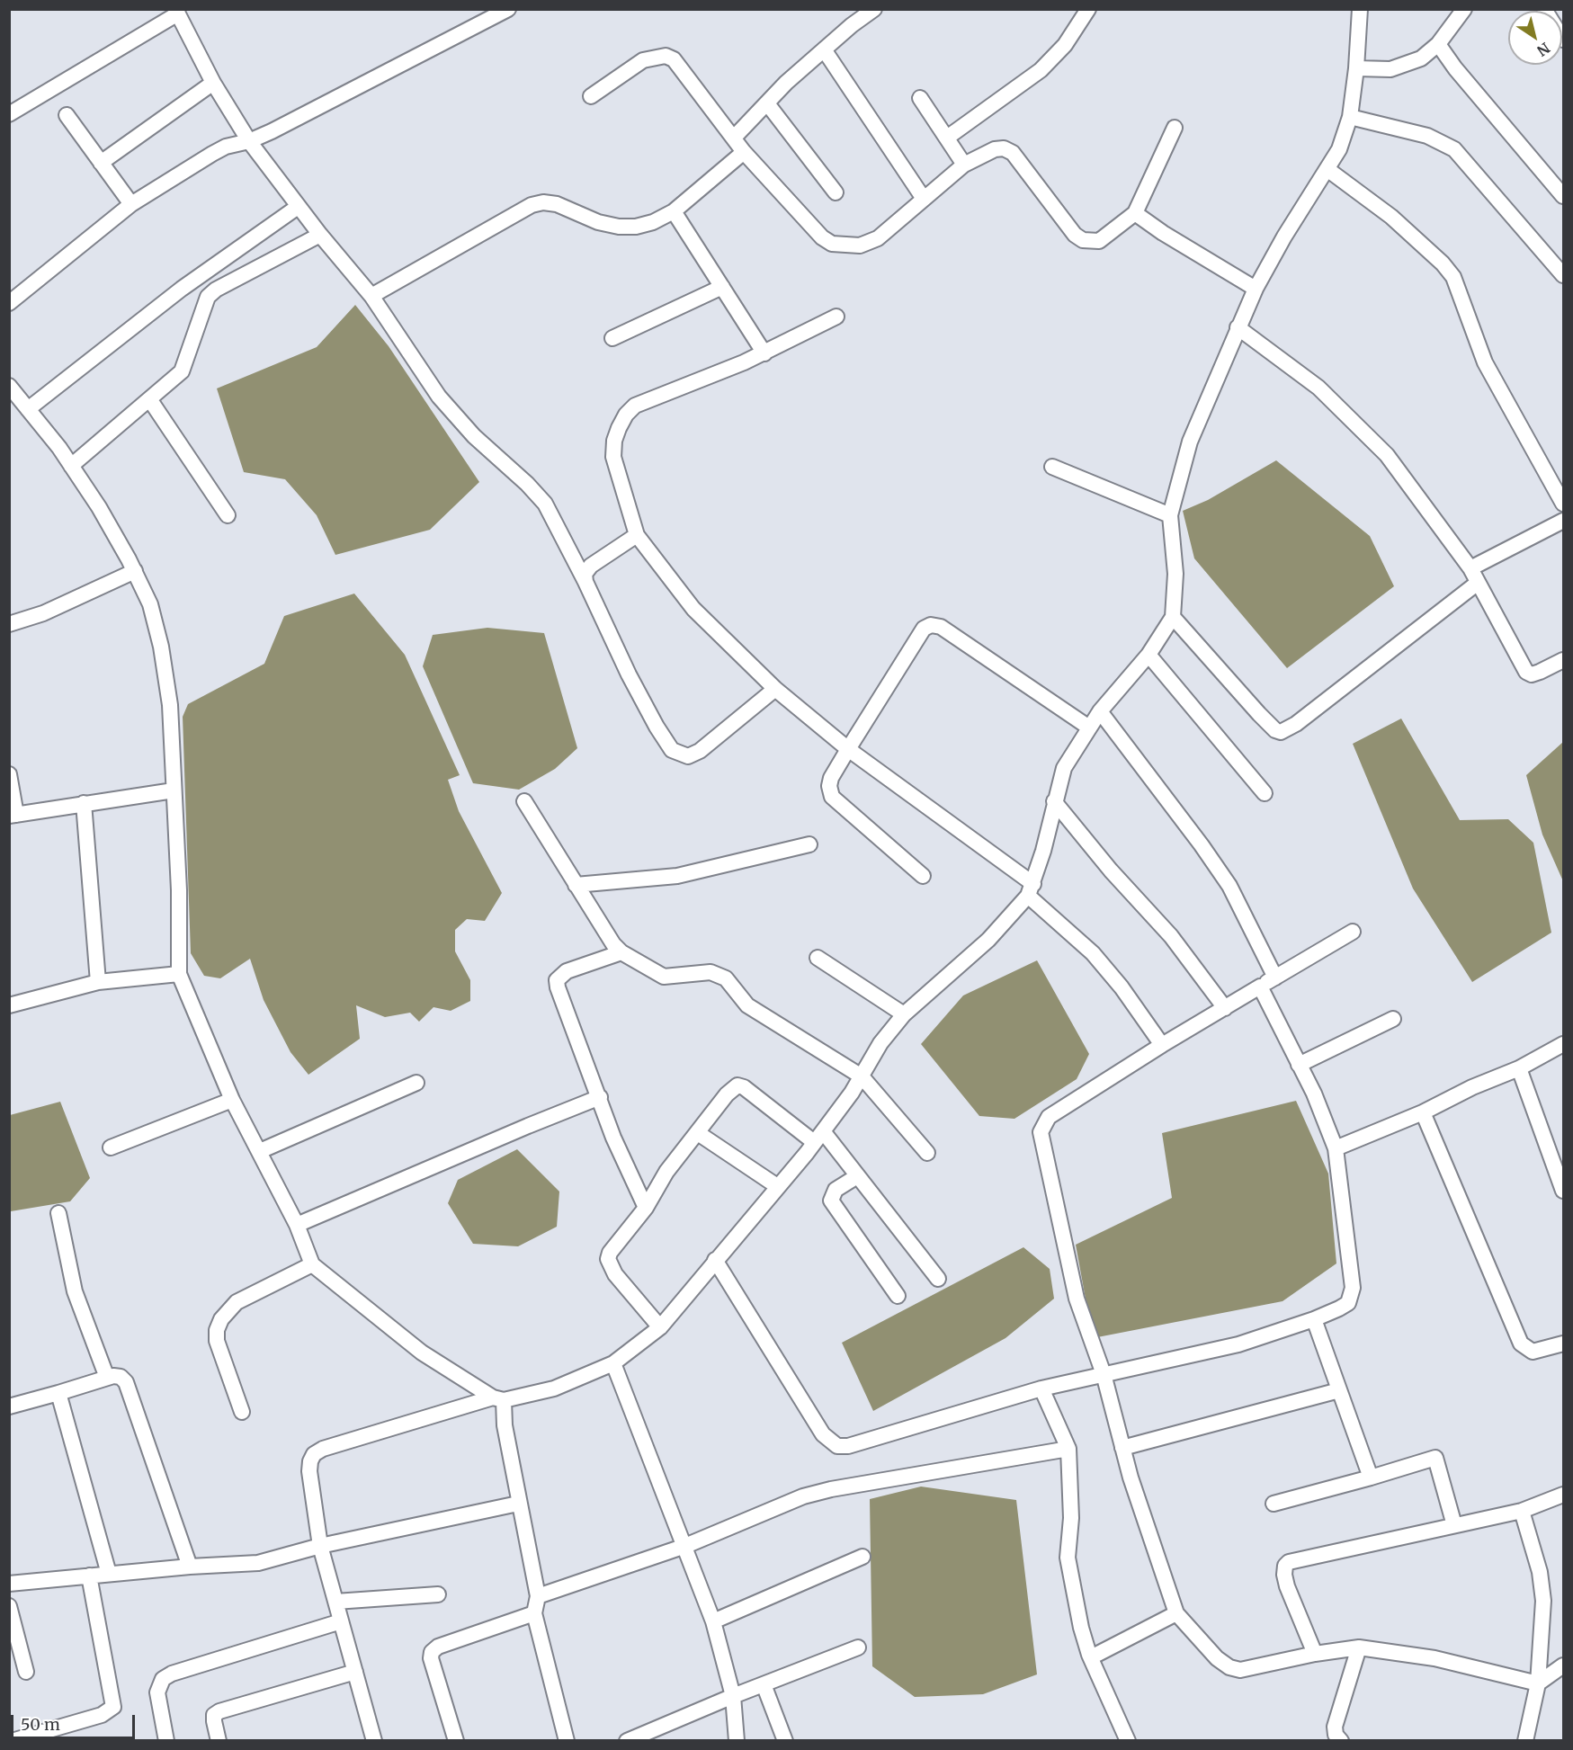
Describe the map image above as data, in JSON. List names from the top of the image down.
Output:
{
  "scale_bar": "50 m",
  "north": "bottom right"
}
